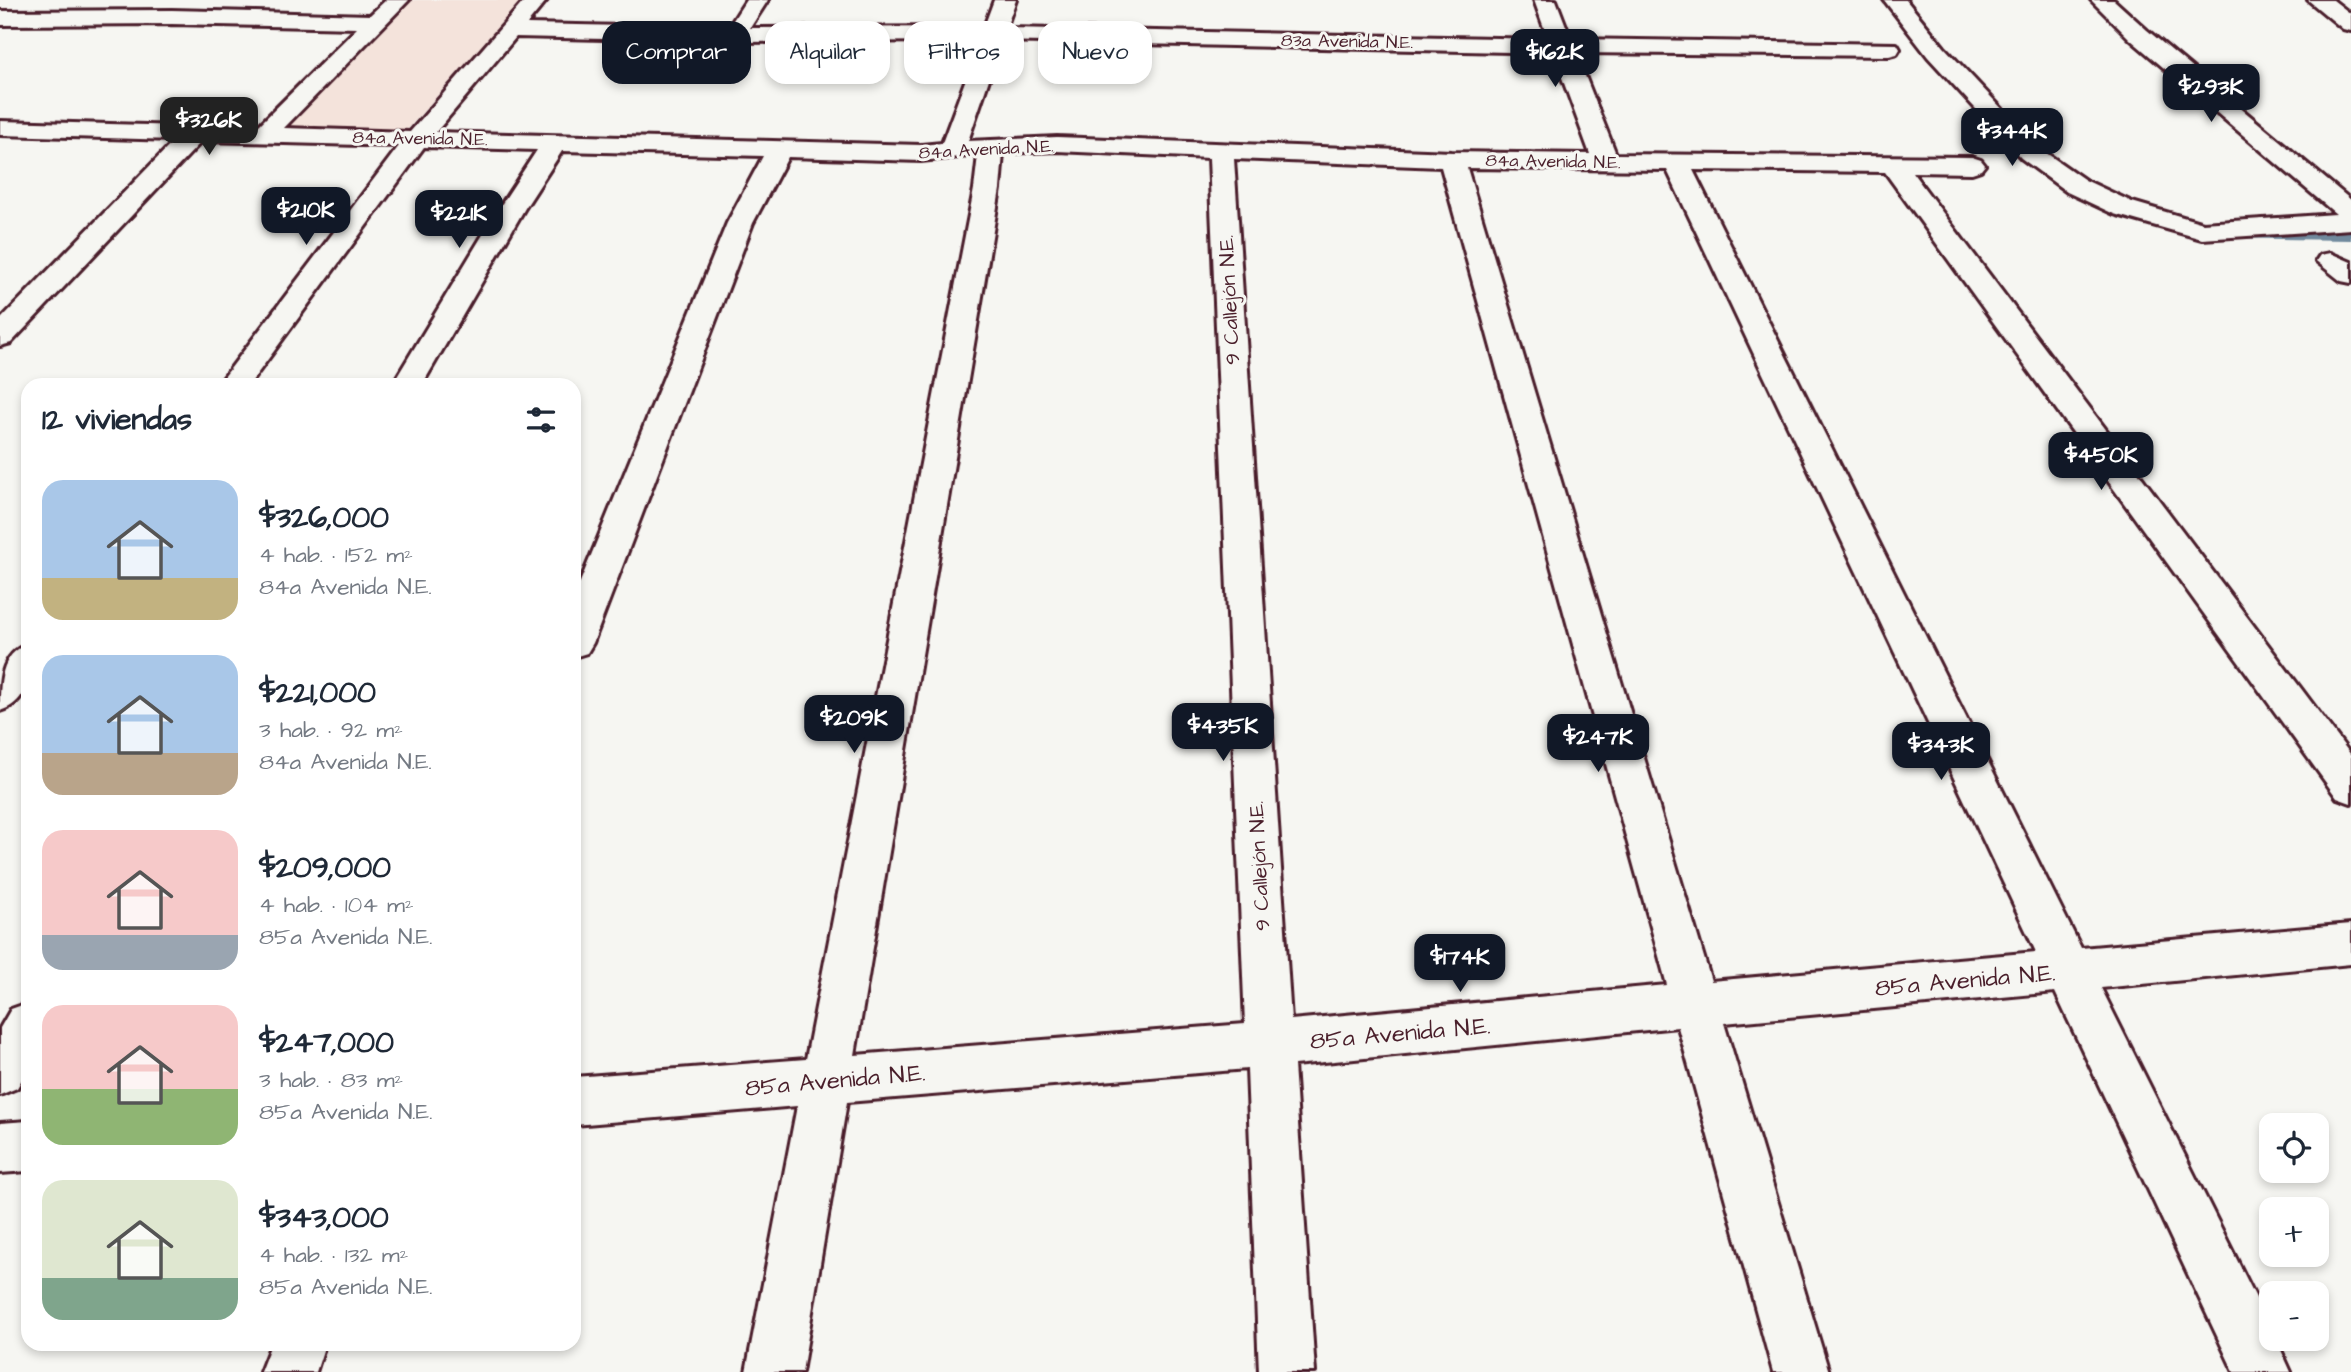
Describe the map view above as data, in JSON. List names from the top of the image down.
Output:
{
  "streets": {
    "street": [
      "83a Avenida N.E.",
      "84a Avenida N.E.",
      "9 Callejón N.E.",
      "85a Avenida N.E."
    ]
  },
  "crossings": [
    ["84a Avenida N.E.", "9 Callejón N.E."],
    ["9 Callejón N.E.", "85a Avenida N.E."]
  ],
  "page": {
    "chip": [
      "Comprar",
      "Alquilar",
      "Filtros",
      "Nuevo"
    ],
    "price": [
      "$162K",
      "$293K",
      "$326K",
      "$344K",
      "$210K",
      "$221K",
      "$450K",
      "$209K",
      "$435K",
      "$247K",
      "$343K",
      "$174K"
    ],
    "heading": "12 viviendas",
    "list": [
      {
        "name": "$326,000",
        "note": "4 hab. · 152 m² · 84a Avenida N.E."
      },
      {
        "name": "$221,000",
        "note": "3 hab. · 92 m² · 84a Avenida N.E."
      },
      {
        "name": "$209,000",
        "note": "4 hab. · 104 m² · 85a Avenida N.E."
      },
      {
        "name": "$247,000",
        "note": "3 hab. · 83 m² · 85a Avenida N.E."
      },
      {
        "name": "$343,000",
        "note": "4 hab. · 132 m² · 85a Avenida N.E."
      }
    ],
    "map_buttons": ["+", "−"]
  }
}
